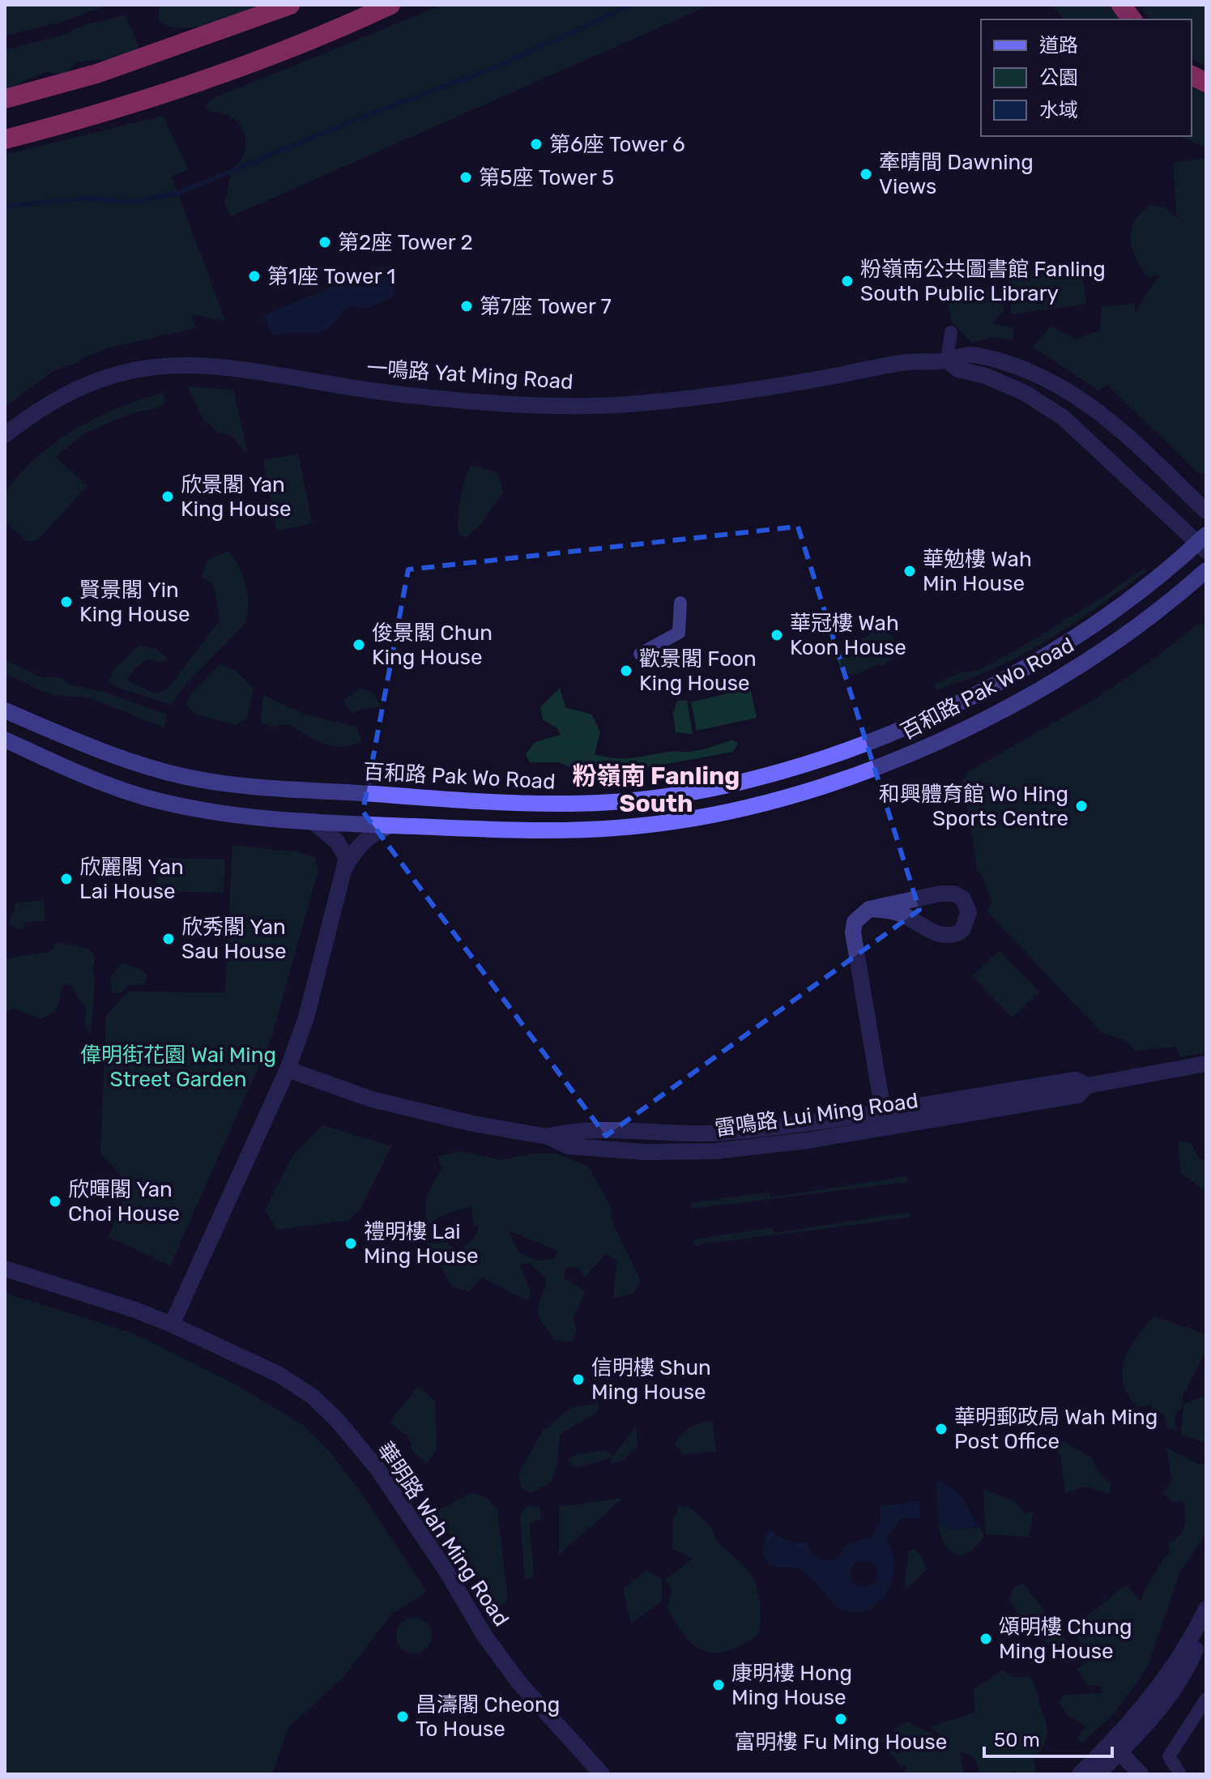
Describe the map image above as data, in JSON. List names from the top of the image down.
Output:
{
  "streets": {
    "main road": ["百和路 Pak Wo Road"],
    "street": ["一鳴路 Yat Ming Road", "雷鳴路 Lui Ming Road", "華明路 Wah Ming Road"]
  },
  "crossings": [
    ["一鳴路 Yat Ming Road", "百和路 Pak Wo Road"]
  ],
  "districts": ["粉嶺南 Fanling South"],
  "parks": ["偉明街花園 Wai Ming Street Garden"],
  "places": [
    "第6座 Tower 6",
    "牽晴間 Dawning Views",
    "第5座 Tower 5",
    "第2座 Tower 2",
    "第1座 Tower 1",
    "粉嶺南公共圖書館 Fanling South Public Library",
    "第7座 Tower 7",
    "欣景閣 Yan King House",
    "華勉樓 Wah Min House",
    "賢景閣 Yin King House",
    "華冠樓 Wah Koon House",
    "俊景閣 Chun King House",
    "歡景閣 Foon King House",
    "和興體育館 Wo Hing Sports Centre",
    "欣麗閣 Yan Lai House",
    "欣秀閣 Yan Sau House",
    "欣暉閣 Yan Choi House",
    "禮明樓 Lai Ming House",
    "信明樓 Shun Ming House",
    "華明郵政局 Wah Ming Post Office",
    "頌明樓 Chung Ming House",
    "康明樓 Hong Ming House",
    "昌濤閣 Cheong To House",
    "富明樓 Fu Ming House"
  ],
  "legend": ["道路", "公園", "水域"],
  "scale_bar": "50 m"
}
